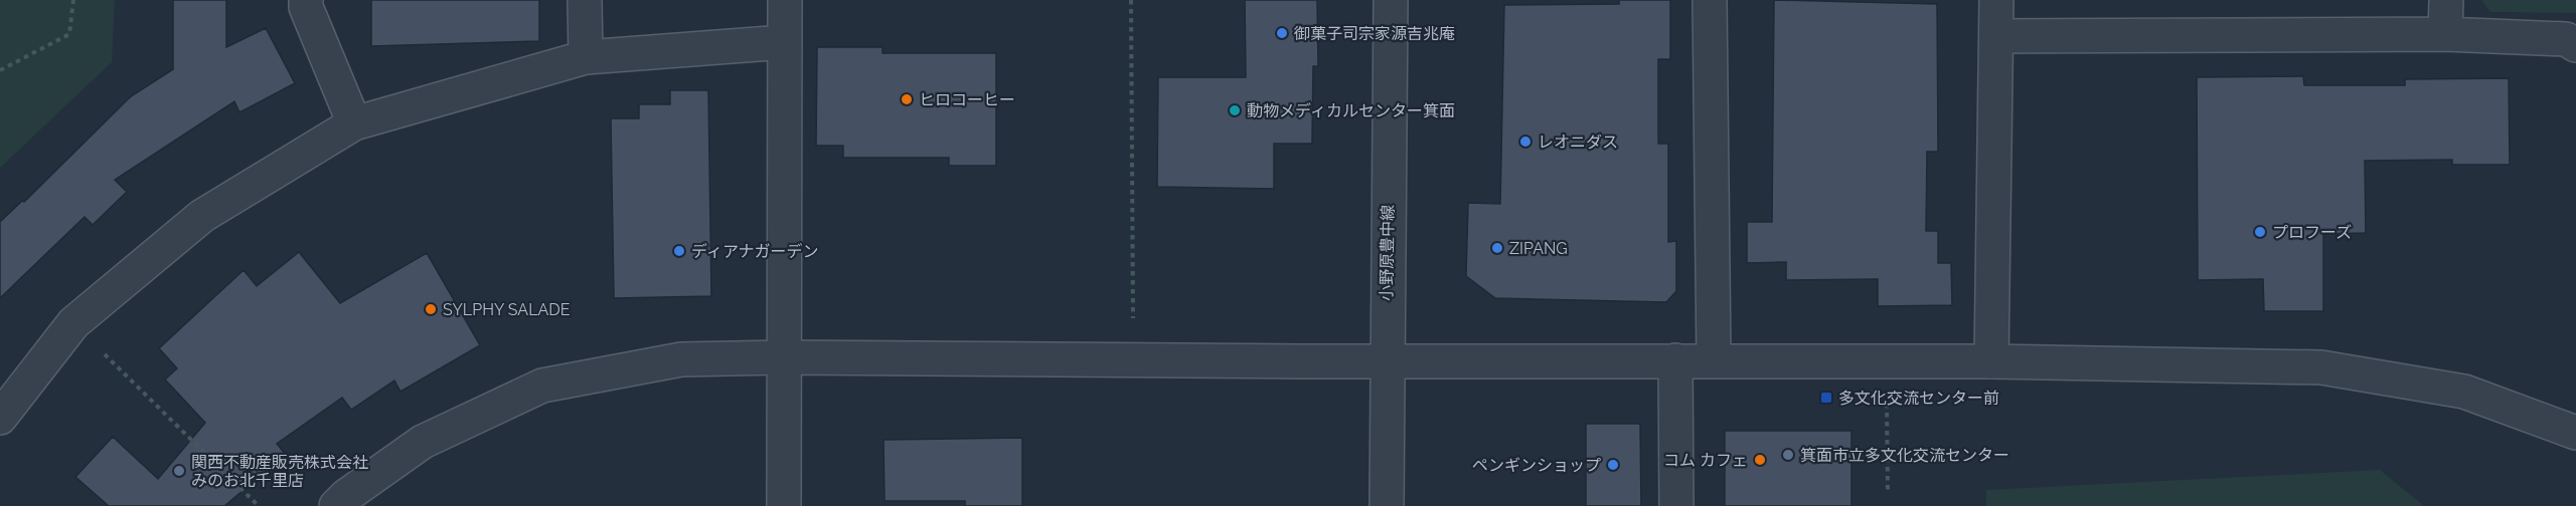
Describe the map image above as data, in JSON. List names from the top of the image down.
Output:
{
  "streets": {
    "street": ["小野原豊中線"]
  },
  "places": {
    "other": [
      "御菓子司宗家源吉兆庵",
      "ヒロコーヒー",
      "動物メディカルセンター箕面",
      "レオニダス",
      "プロフーズ",
      "ZIPANG",
      "ディアナガーデン",
      "SYLPHY SALADE",
      "箕面市立多文化交流センター",
      "コム カフェ",
      "ペンギンショップ",
      "関西不動産販売株式会社 みのお北千里店"
    ],
    "transit": ["多文化交流センター前"]
  }
}
